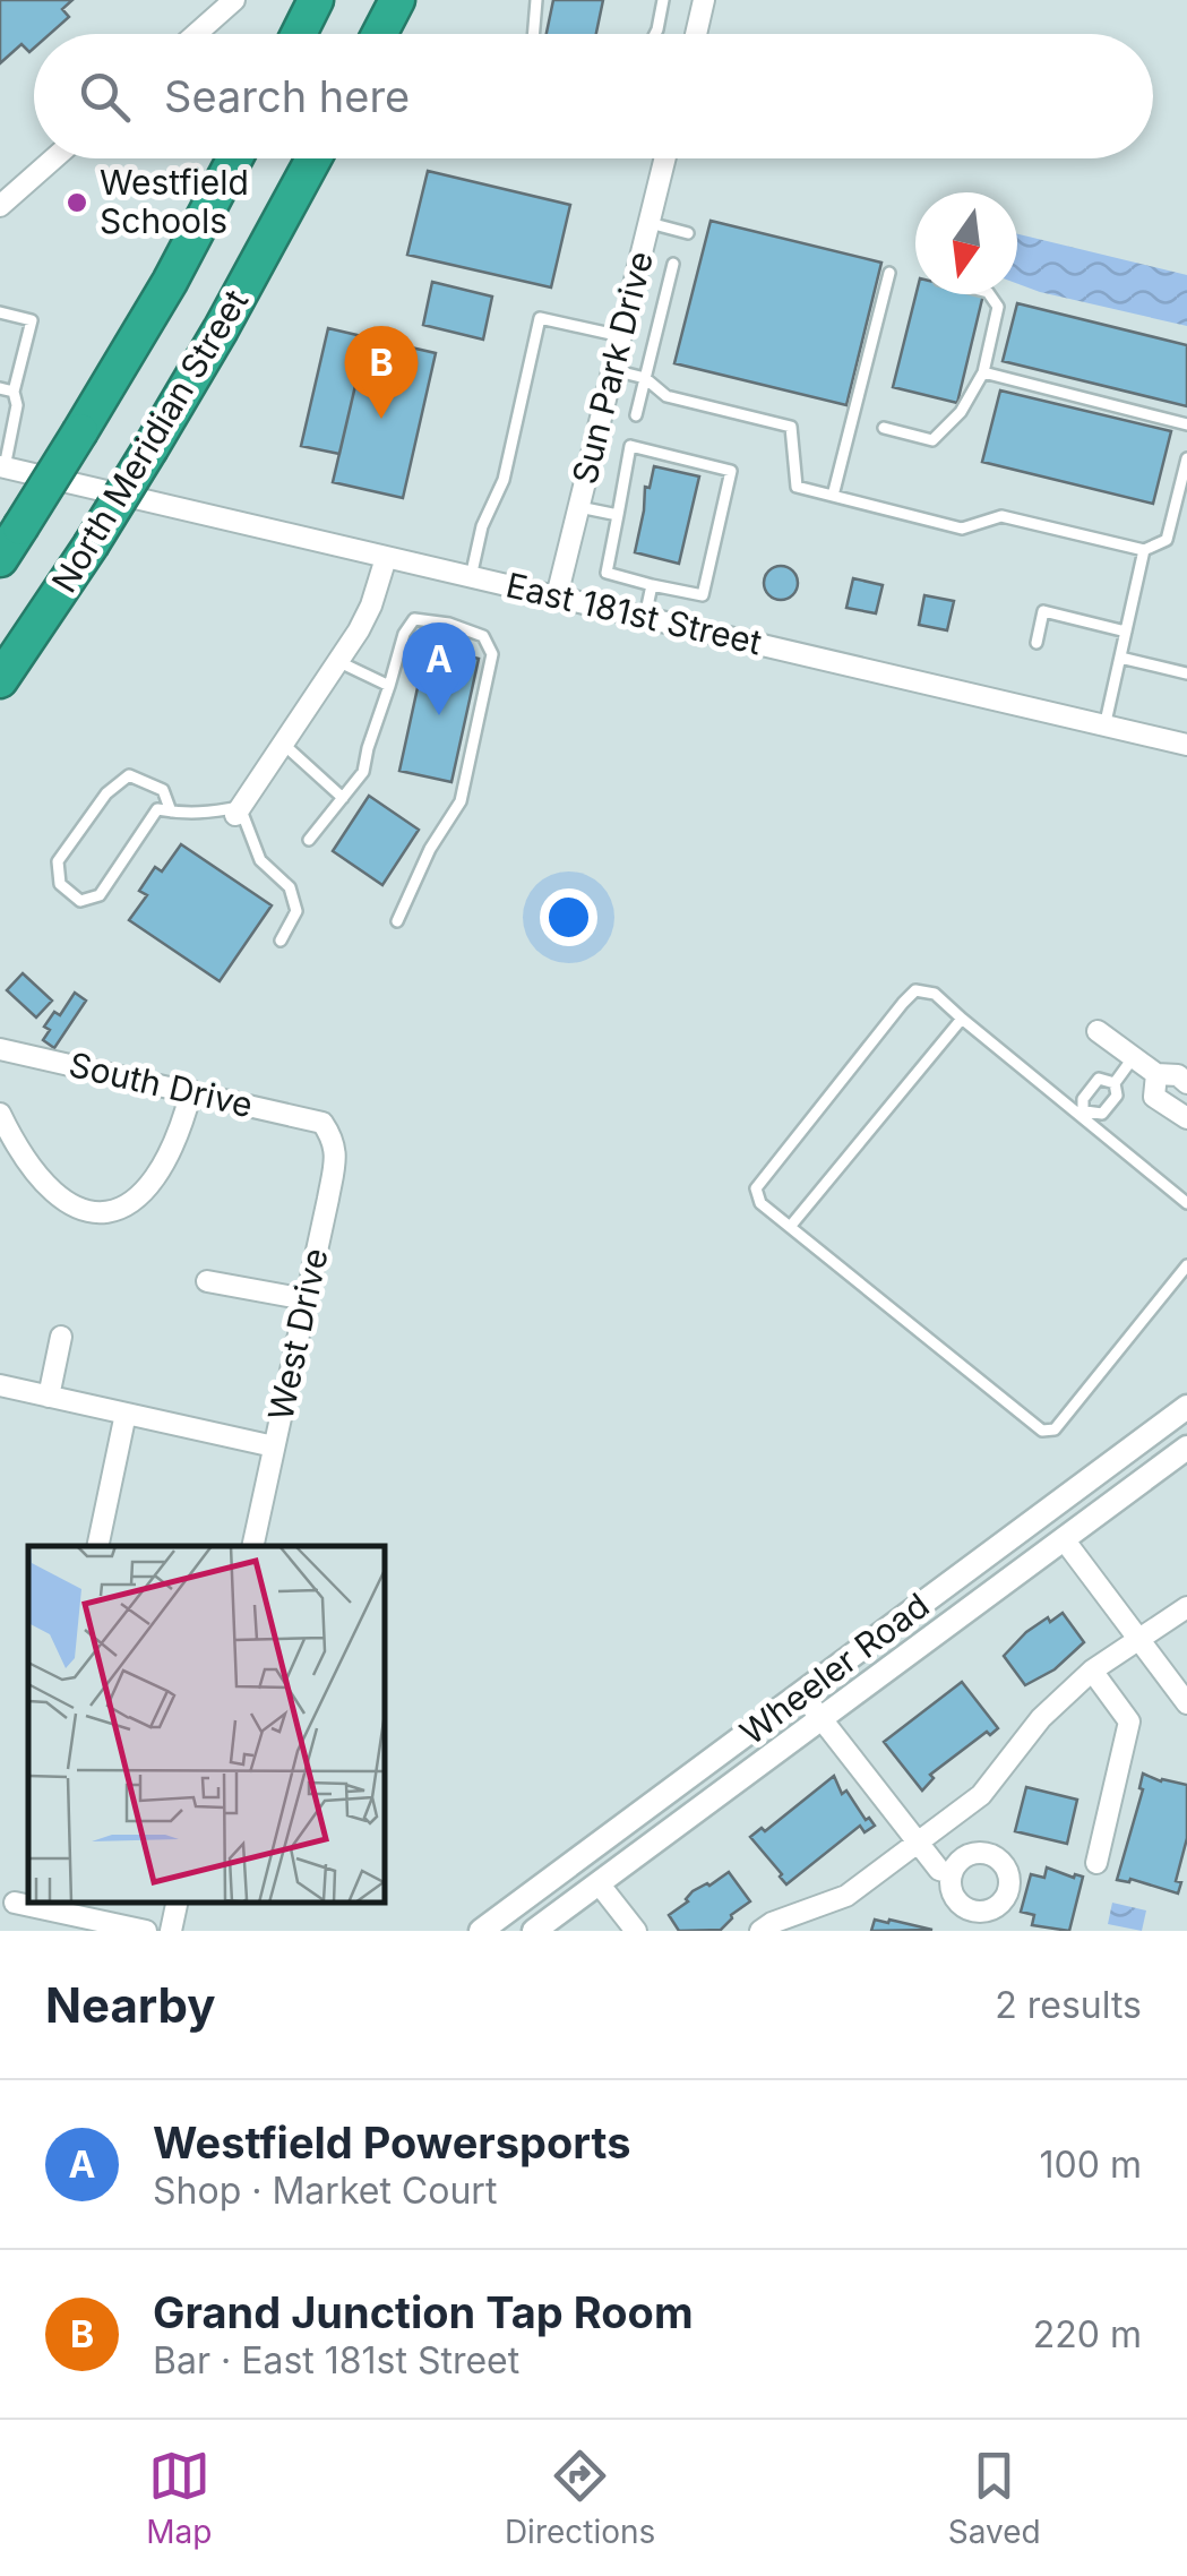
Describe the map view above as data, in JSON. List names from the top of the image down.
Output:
{
  "streets": {
    "highway": ["North Meridian Street"],
    "street": [
      "Sun Park Drive",
      "East 181st Street",
      "South Drive",
      "West Drive",
      "Wheeler Road"
    ]
  },
  "crossings": [
    ["Sun Park Drive", "East 181st Street"],
    ["South Drive", "West Drive"]
  ],
  "places": ["Westfield Schools"],
  "north": "bottom",
  "page": {
    "search": "Search here",
    "pins": ["B", "A"],
    "heading": ["Nearby", "2 results"],
    "list": [
      {
        "mark": "A",
        "name": "Westfield Powersports",
        "note": "Shop · Market Court",
        "value": "100 m"
      },
      {
        "mark": "B",
        "name": "Grand Junction Tap Room",
        "note": "Bar · East 181st Street",
        "value": "220 m"
      }
    ],
    "nav": ["Map", "Directions", "Saved"]
  }
}
